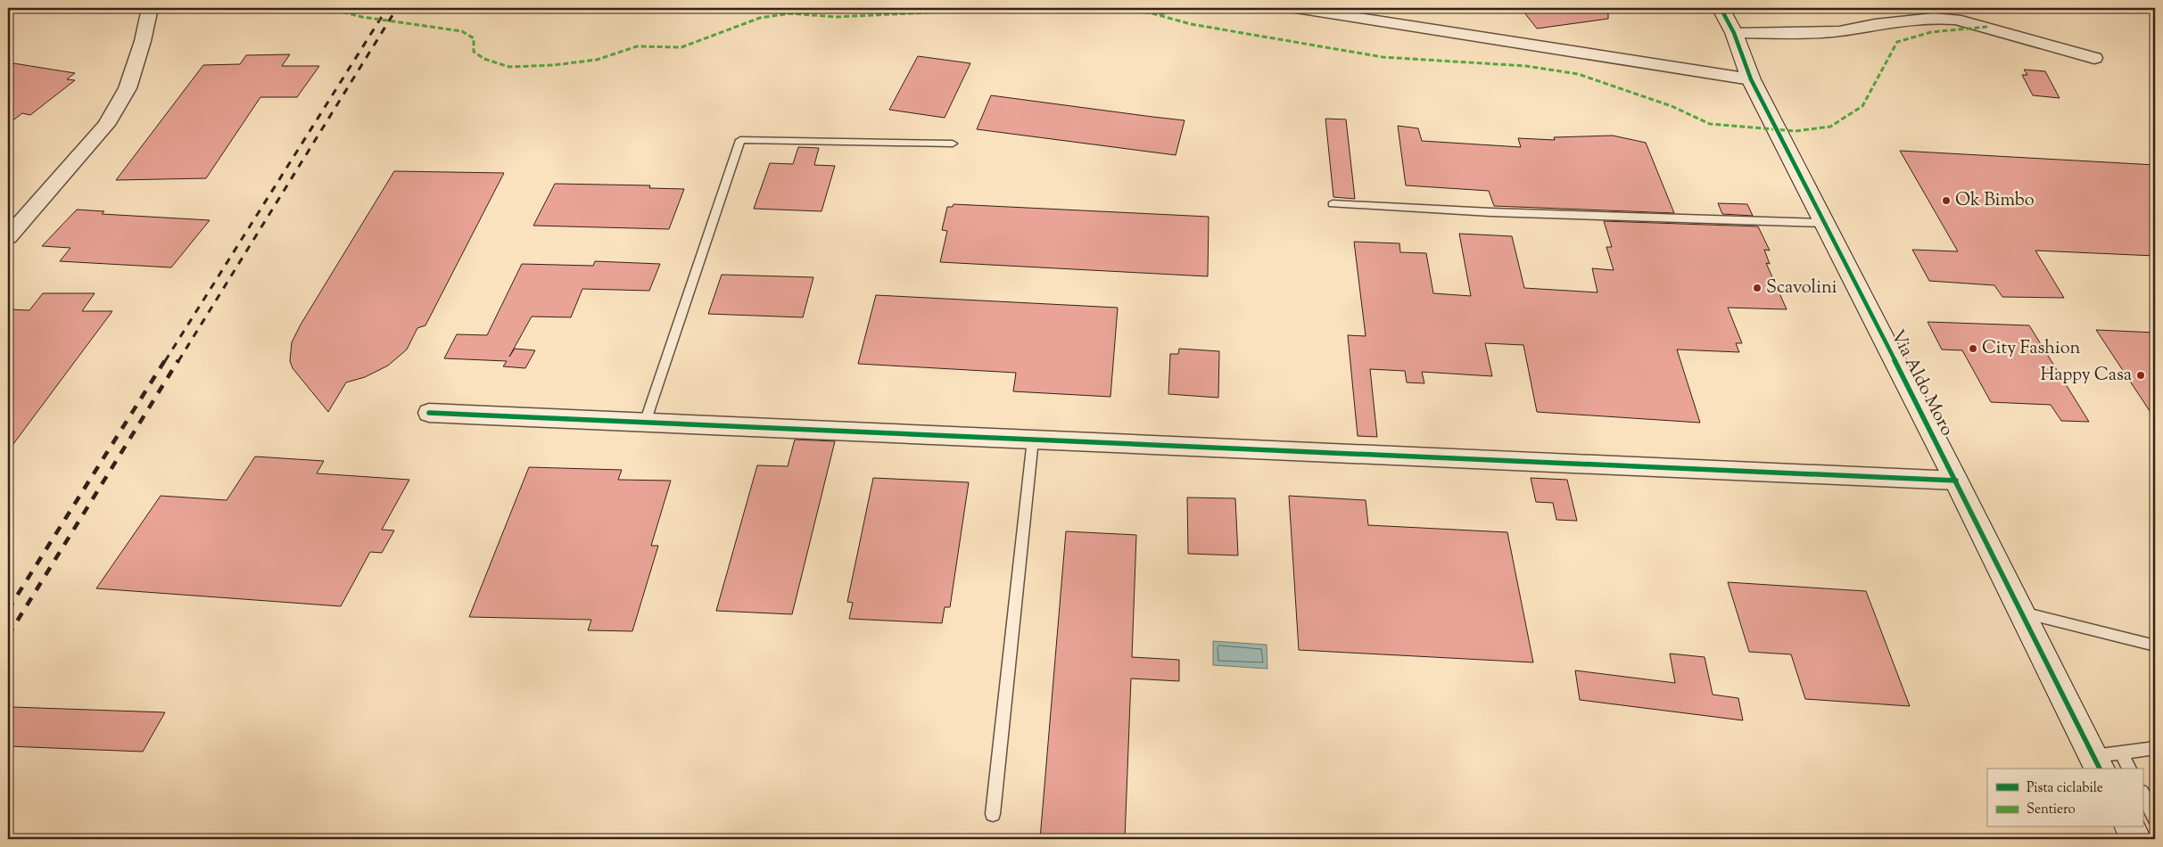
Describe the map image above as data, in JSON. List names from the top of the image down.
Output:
{
  "streets": {
    "main road": ["Via Aldo Moro"]
  },
  "places": [
    "Ok Bimbo",
    "Scavolini",
    "City Fashion",
    "Happy Casa"
  ],
  "legend": ["Pista ciclabile", "Sentiero"]
}
